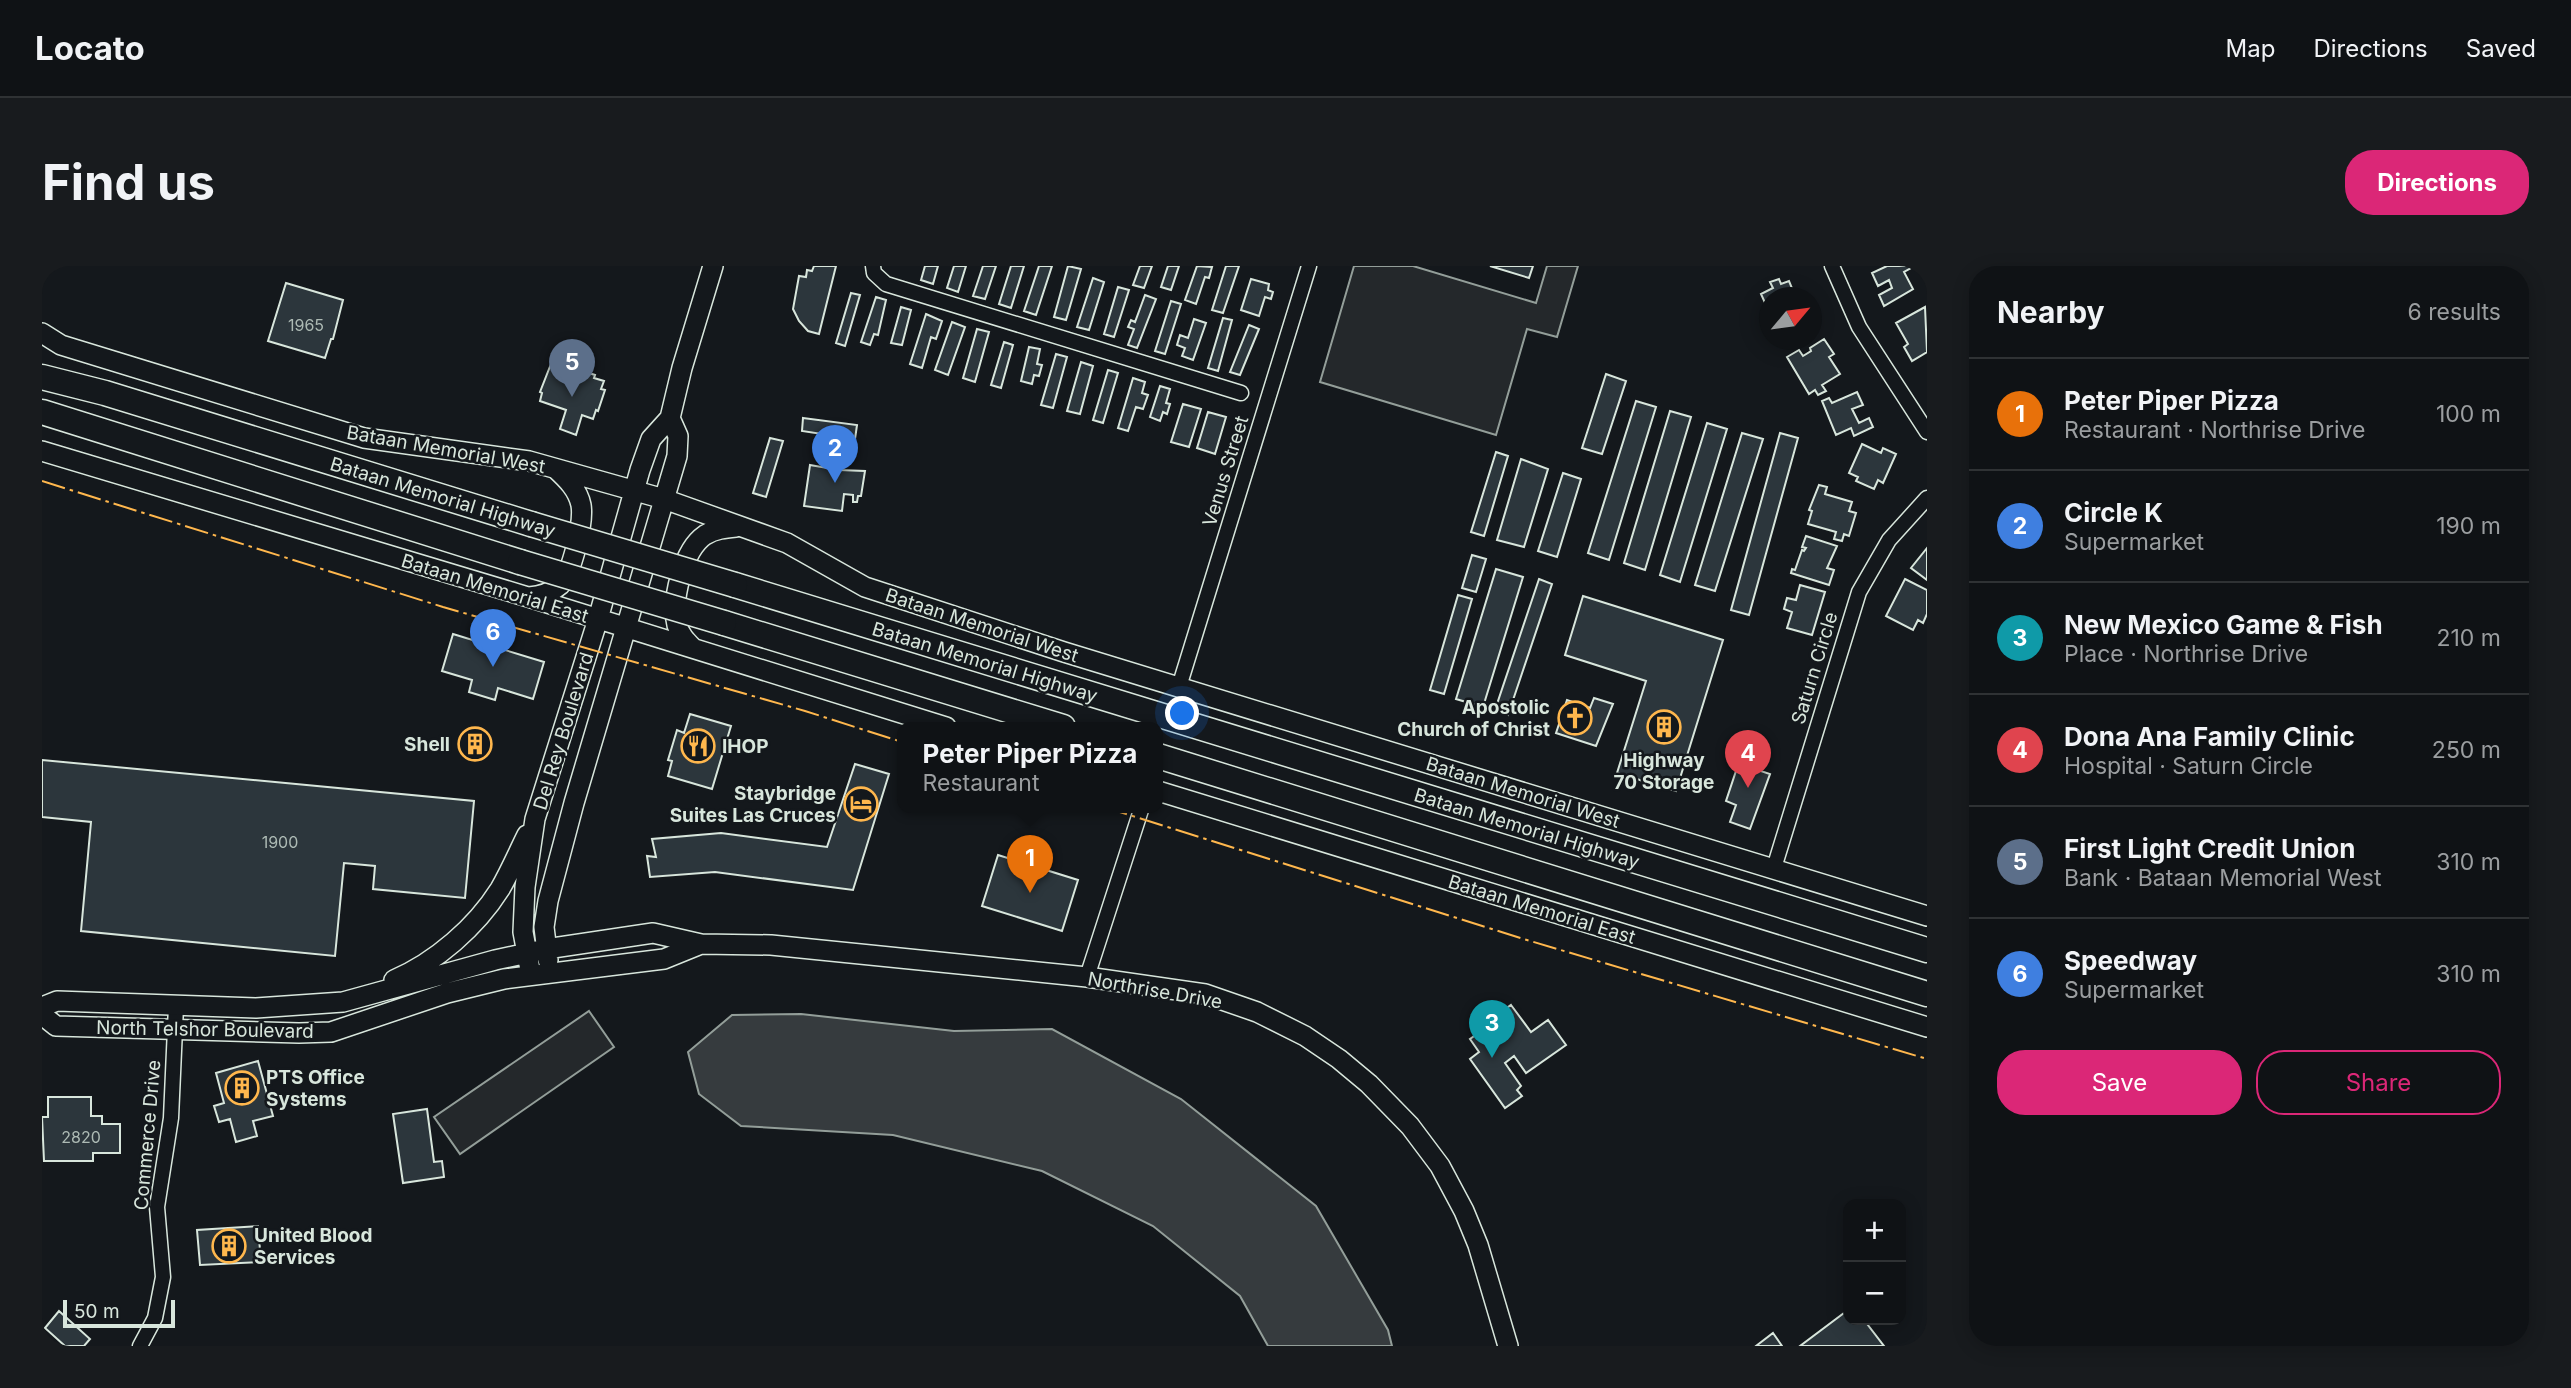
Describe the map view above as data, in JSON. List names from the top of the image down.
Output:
{
  "streets": {
    "highway": ["Bataan Memorial Highway"],
    "main road": [
      "Bataan Memorial West",
      "Bataan Memorial East",
      "Del Rey Boulevard",
      "Northrise Drive",
      "North Telshor Boulevard"
    ],
    "street": ["Venus Street", "Saturn Circle", "Commerce Drive"]
  },
  "crossings": [
    ["Bataan Memorial West", "Venus Street"],
    ["Bataan Memorial West", "Saturn Circle"],
    ["Bataan Memorial West", "Del Rey Boulevard"],
    ["Bataan Memorial East", "Del Rey Boulevard"],
    ["Del Rey Boulevard", "Northrise Drive"],
    ["Del Rey Boulevard", "North Telshor Boulevard"],
    ["Northrise Drive", "North Telshor Boulevard"],
    ["North Telshor Boulevard", "Commerce Drive"]
  ],
  "places": {
    "church": ["Apostolic Church of Christ"],
    "building": [
      "Highway 70 Storage",
      "Shell",
      "PTS Office Systems",
      "United Blood Services"
    ],
    "restaurant": ["IHOP"],
    "hotel": ["Staybridge Suites Las Cruces"]
  },
  "house_numbers": ["1965", "1900", "2820"],
  "scale_bar": "50 m",
  "north": "top right",
  "page": {
    "header": "Locato",
    "nav": ["Map", "Directions", "Saved"],
    "buttons": [
      "Directions",
      ["Save", "Share"]
    ],
    "title": "Find us",
    "heading": ["Nearby", "6 results"],
    "pins": [
      "5",
      "2",
      "6",
      "4",
      "1",
      "3"
    ],
    "list": [
      {
        "mark": "1",
        "name": "Peter Piper Pizza",
        "note": "Restaurant · Northrise Drive",
        "value": "100 m"
      },
      {
        "mark": "2",
        "name": "Circle K",
        "note": "Supermarket",
        "value": "190 m"
      },
      {
        "mark": "3",
        "name": "New Mexico Game & Fish",
        "note": "Place · Northrise Drive",
        "value": "210 m"
      },
      {
        "mark": "4",
        "name": "Dona Ana Family Clinic",
        "note": "Hospital · Saturn Circle",
        "value": "250 m"
      },
      {
        "mark": "5",
        "name": "First Light Credit Union",
        "note": "Bank · Bataan Memorial West",
        "value": "310 m"
      },
      {
        "mark": "6",
        "name": "Speedway",
        "note": "Supermarket",
        "value": "310 m"
      }
    ],
    "popup": ["Peter Piper Pizza", "Restaurant"],
    "map_buttons": ["+", "−"],
    "scale": "50 m"
  }
}
